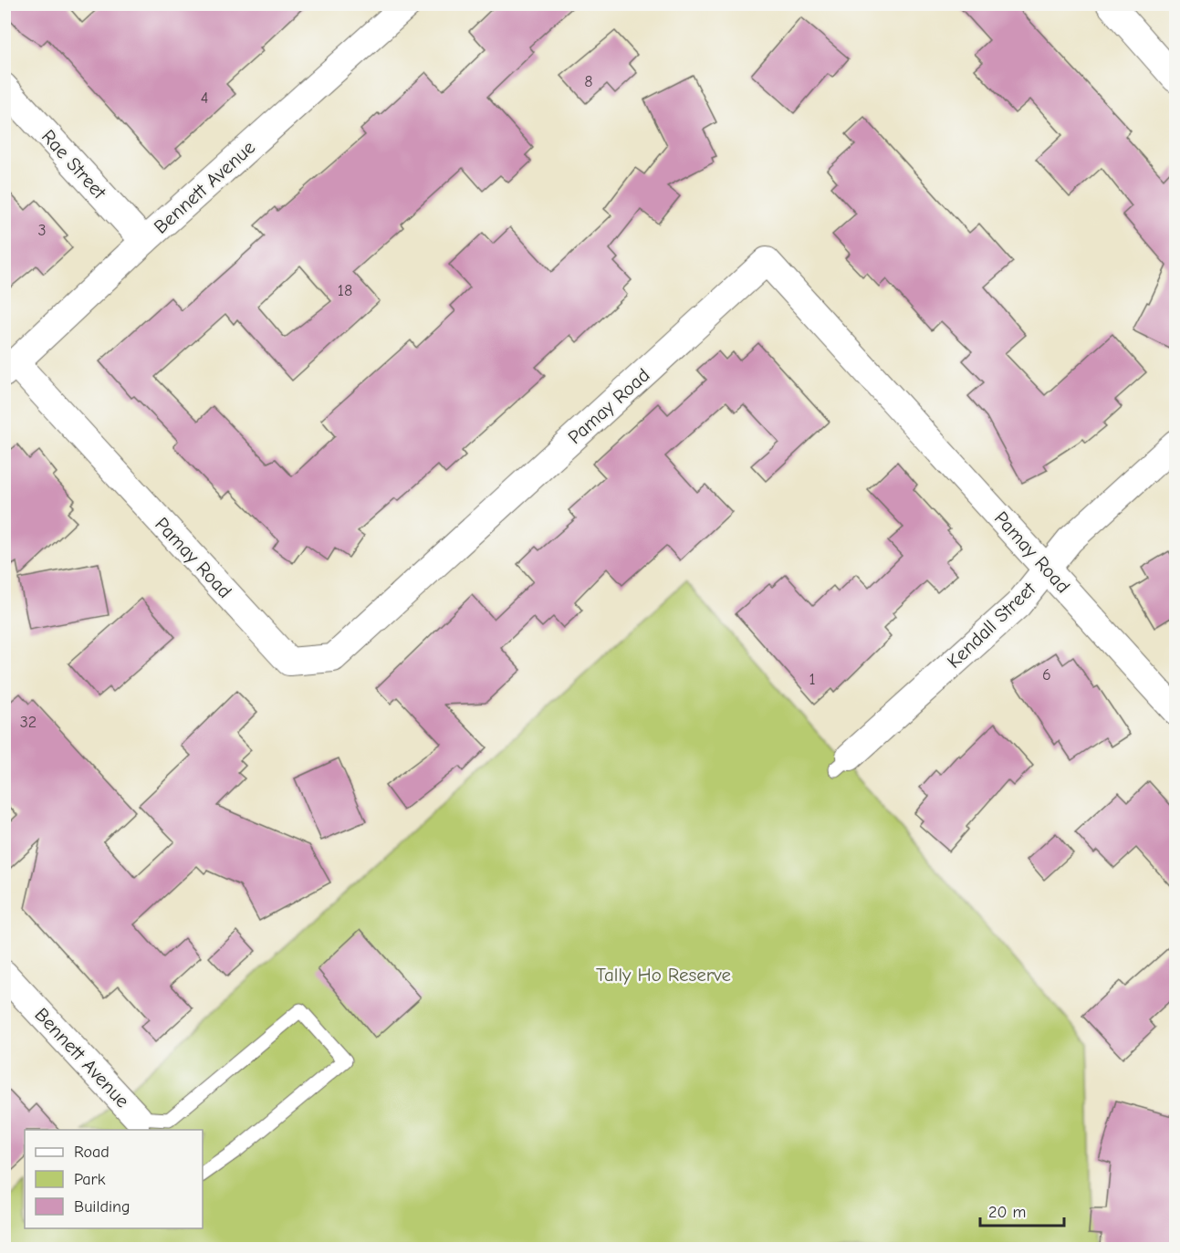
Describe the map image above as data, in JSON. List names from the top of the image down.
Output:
{
  "streets": {
    "street": [
      "Rae Street",
      "Bennett Avenue",
      "Pamay Road",
      "Kendall Street"
    ]
  },
  "crossings": [
    ["Rae Street", "Bennett Avenue"],
    ["Bennett Avenue", "Pamay Road"],
    ["Pamay Road", "Kendall Street"]
  ],
  "parks": ["Tally Ho Reserve"],
  "house_numbers": [
    "8",
    "4",
    "3",
    "18",
    "6",
    "1",
    "32"
  ],
  "legend": ["Road", "Park", "Building"],
  "scale_bar": "20 m"
}
